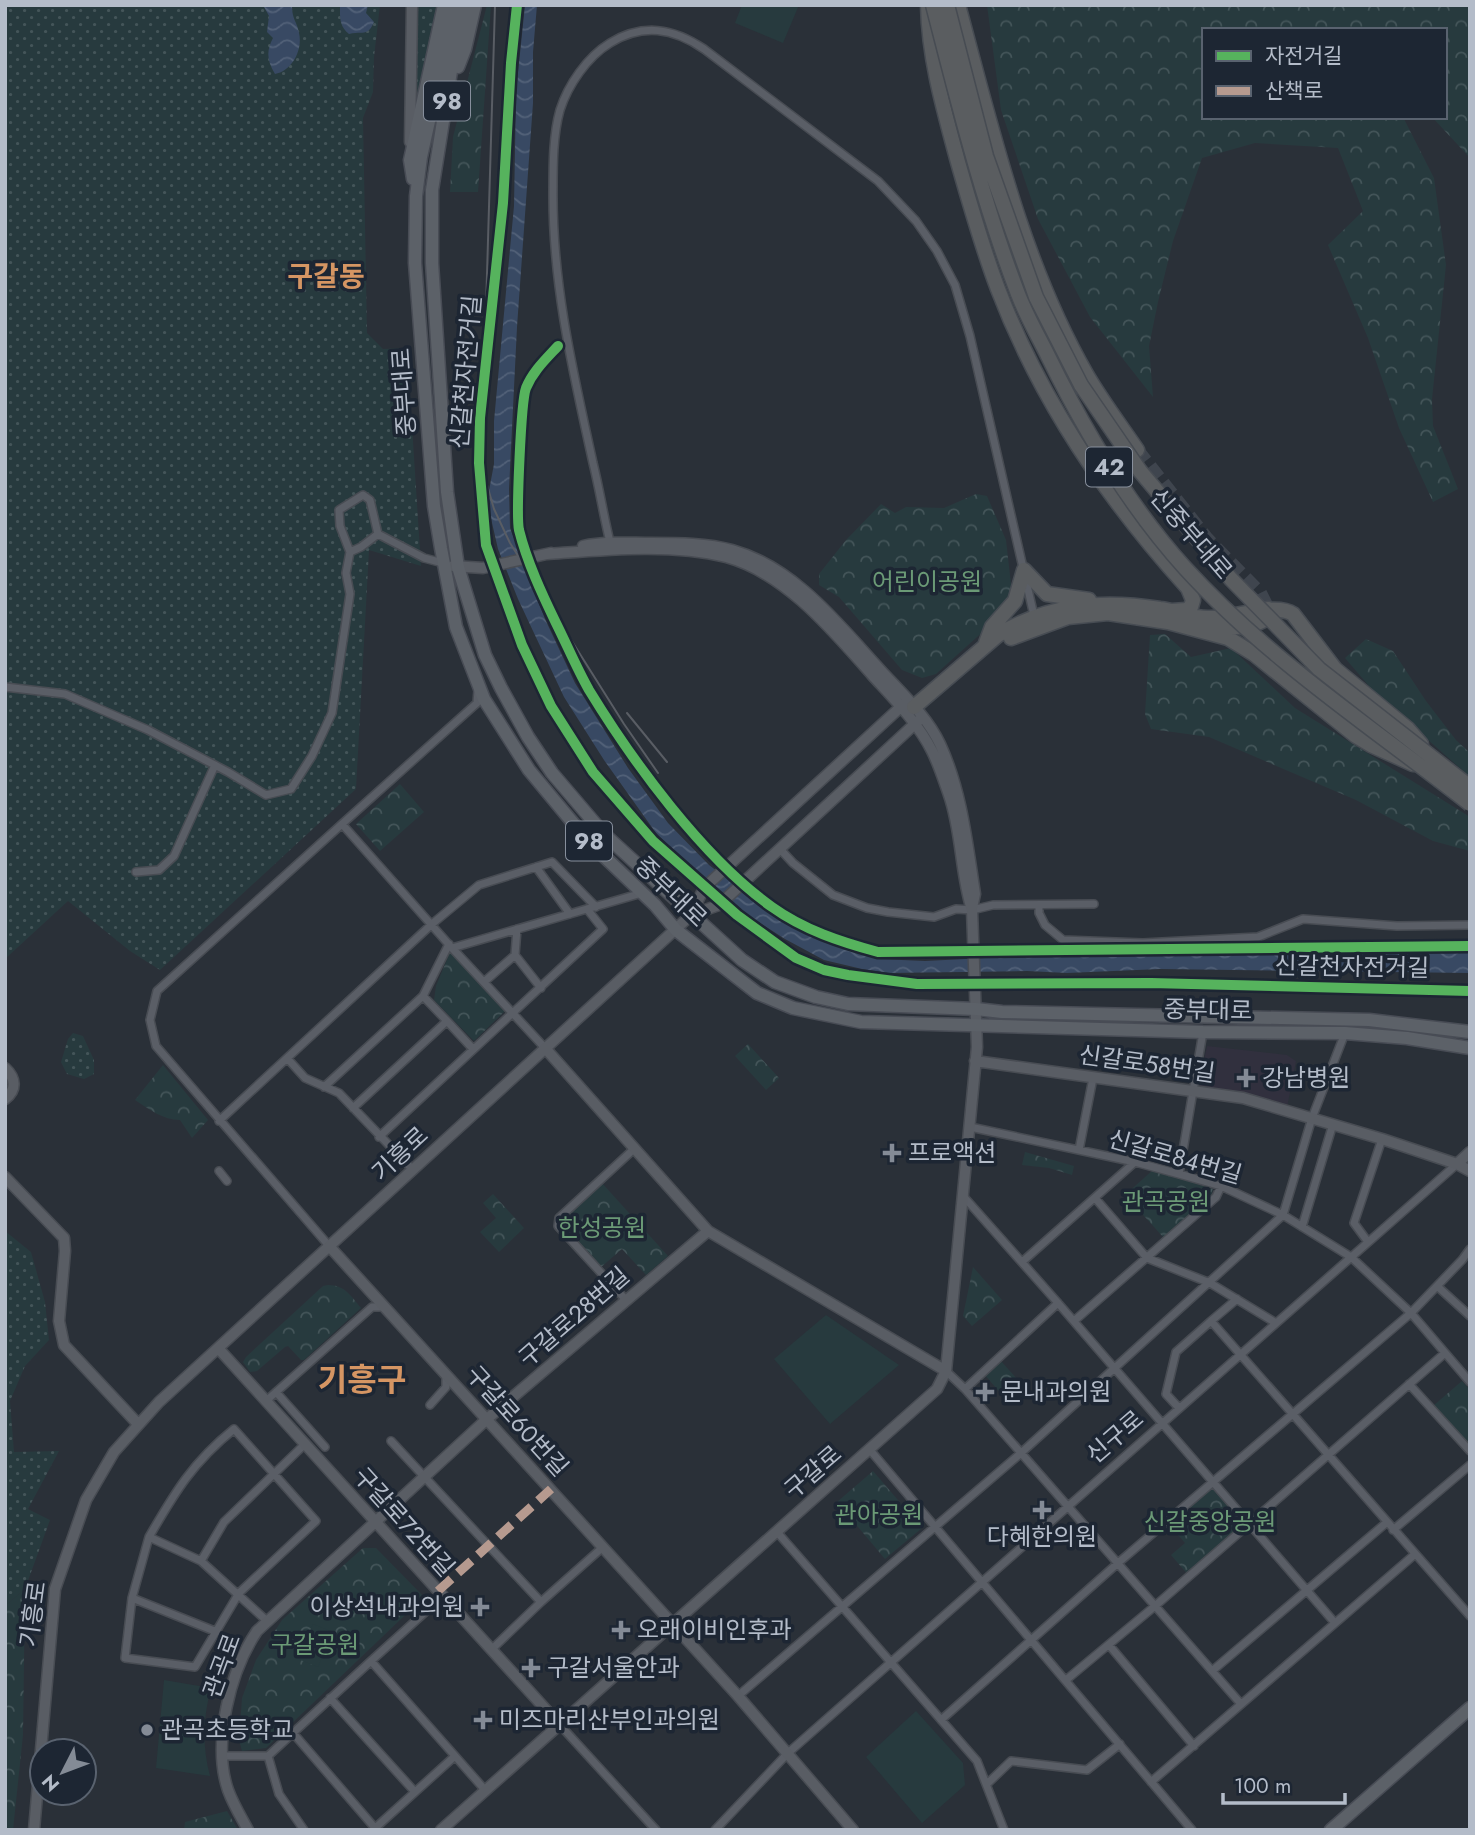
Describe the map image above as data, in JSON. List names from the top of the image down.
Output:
{
  "streets": {
    "highway": ["42", "신중부대로"],
    "main road": ["98", "중부대로"],
    "street": [
      "신갈로58번길",
      "기흥로",
      "신갈로84번길",
      "구갈로28번길",
      "구갈로60번길",
      "신구로",
      "구갈로",
      "구갈로72번길",
      "관곡로"
    ],
    "cycle path": ["신갈천자전거길"]
  },
  "crossings": [
    ["중부대로", "기흥로"],
    ["중부대로", "구갈로"],
    ["신갈로58번길", "신구로"],
    ["신갈로58번길", "구갈로"],
    ["기흥로", "구갈로60번길"],
    ["기흥로", "구갈로72번길"],
    ["신갈로84번길", "신구로"],
    ["신갈로84번길", "구갈로"],
    ["구갈로28번길", "구갈로60번길"],
    ["구갈로28번길", "구갈로72번길"],
    ["구갈로28번길", "관곡로"],
    ["구갈로60번길", "신구로"],
    ["구갈로60번길", "구갈로"],
    ["구갈로", "구갈로72번길"],
    ["구갈로72번길", "관곡로"]
  ],
  "districts": ["구갈동", "기흥구"],
  "parks": [
    "어린이공원",
    "관곡공원",
    "한성공원",
    "관아공원",
    "신갈중앙공원",
    "구갈공원"
  ],
  "places": {
    "health": [
      "강남병원",
      "프로액션",
      "문내과의원",
      "다혜한의원",
      "이상석내과의원",
      "오래이비인후과",
      "구갈서울안과",
      "미즈마리산부인과의원"
    ],
    "other": ["관곡초등학교"]
  },
  "legend": ["자전거길", "산책로"],
  "scale_bar": "100 m",
  "north": "bottom left"
}
